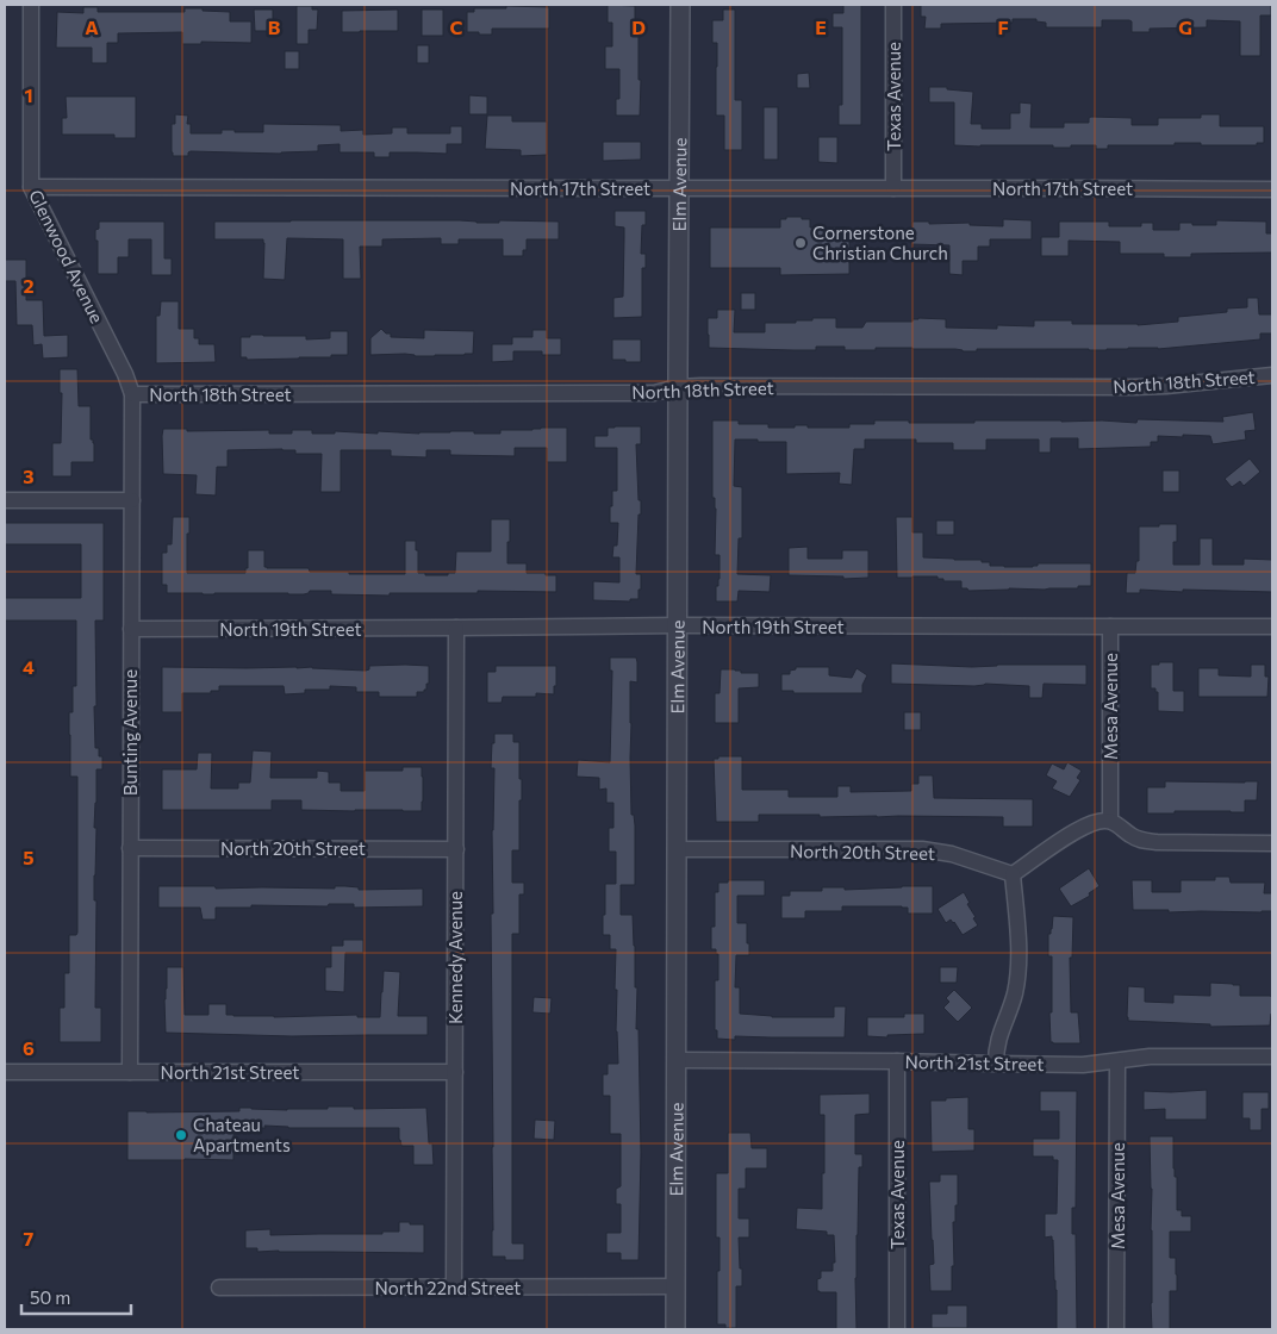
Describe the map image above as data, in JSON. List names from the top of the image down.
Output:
{
  "streets": {
    "street": [
      "Texas Avenue",
      "Elm Avenue",
      "North 17th Street",
      "Glenwood Avenue",
      "North 18th Street",
      "North 19th Street",
      "Mesa Avenue",
      "Bunting Avenue",
      "North 20th Street",
      "Kennedy Avenue",
      "North 21st Street",
      "North 22nd Street"
    ]
  },
  "crossings": [
    ["Texas Avenue", "North 17th Street"],
    ["Texas Avenue", "North 21st Street"],
    ["Elm Avenue", "North 17th Street"],
    ["Elm Avenue", "North 18th Street"],
    ["Elm Avenue", "North 19th Street"],
    ["Elm Avenue", "North 20th Street"],
    ["Elm Avenue", "North 21st Street"],
    ["Elm Avenue", "North 22nd Street"],
    ["North 17th Street", "Glenwood Avenue"],
    ["Glenwood Avenue", "North 18th Street"],
    ["Glenwood Avenue", "Bunting Avenue"],
    ["North 18th Street", "Bunting Avenue"],
    ["North 19th Street", "Mesa Avenue"],
    ["North 19th Street", "Bunting Avenue"],
    ["North 19th Street", "Kennedy Avenue"],
    ["Mesa Avenue", "North 21st Street"],
    ["Bunting Avenue", "North 20th Street"],
    ["Bunting Avenue", "North 21st Street"],
    ["North 20th Street", "Kennedy Avenue"],
    ["Kennedy Avenue", "North 21st Street"],
    ["Kennedy Avenue", "North 22nd Street"]
  ],
  "places": ["Cornerstone Christian Church", "Chateau Apartments"],
  "scale_bar": "50 m",
  "grid": {
    "columns": [
      "A",
      "B",
      "C",
      "D",
      "E",
      "F",
      "G"
    ],
    "rows": [
      "1",
      "2",
      "3",
      "4",
      "5",
      "6",
      "7"
    ]
  }
}
